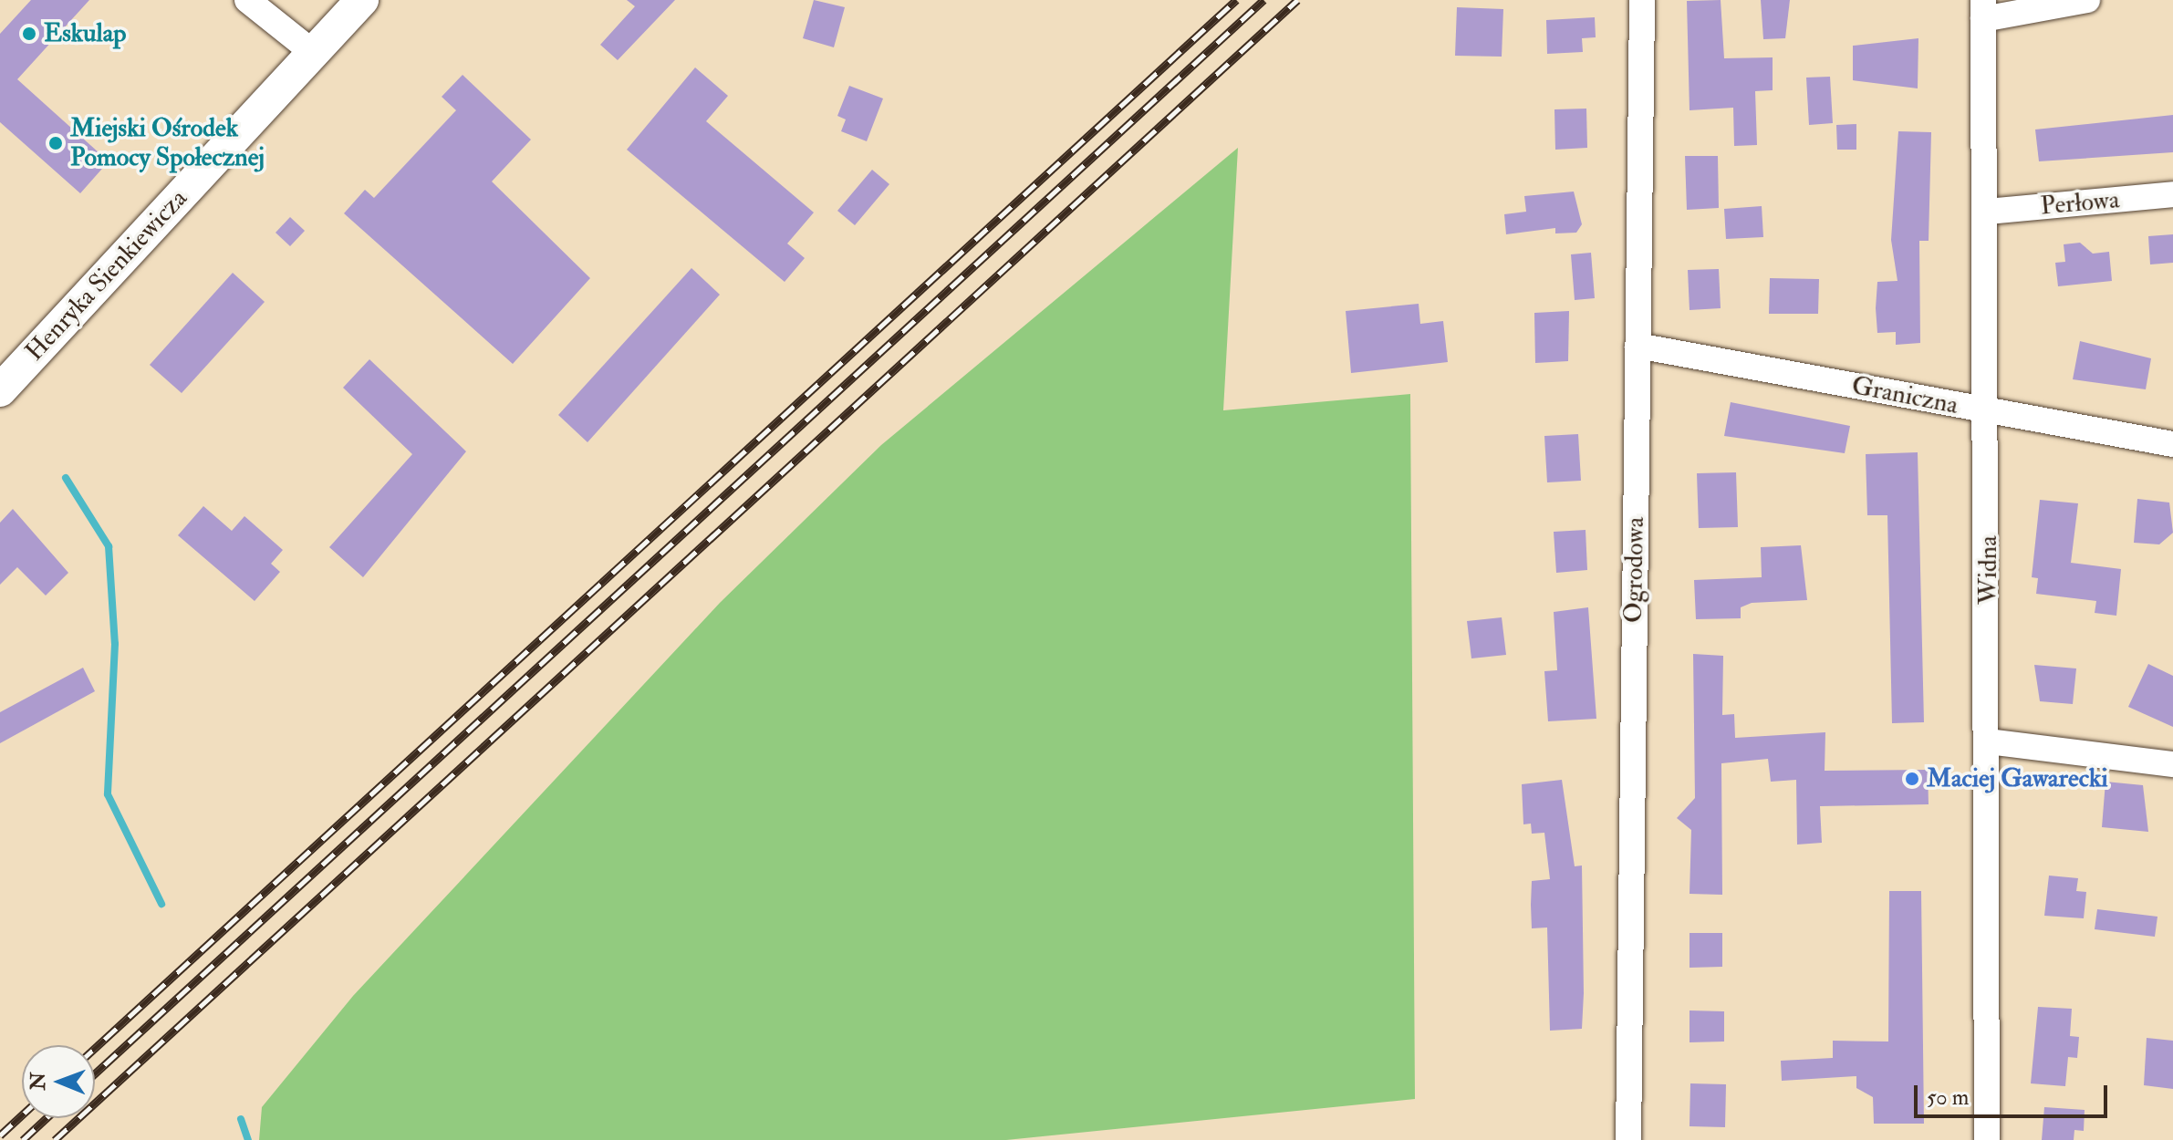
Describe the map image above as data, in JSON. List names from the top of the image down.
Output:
{
  "streets": {
    "street": [
      "Perłowa",
      "Henryka Sienkiewicza",
      "Graniczna",
      "Ogrodowa",
      "Widna"
    ]
  },
  "crossings": [
    ["Perłowa", "Widna"],
    ["Graniczna", "Ogrodowa"],
    ["Graniczna", "Widna"]
  ],
  "places": ["Eskulap", "Miejski Ośrodek Pomocy Społecznej", "Maciej Gawarecki"],
  "scale_bar": "50 m",
  "north": "left"
}
